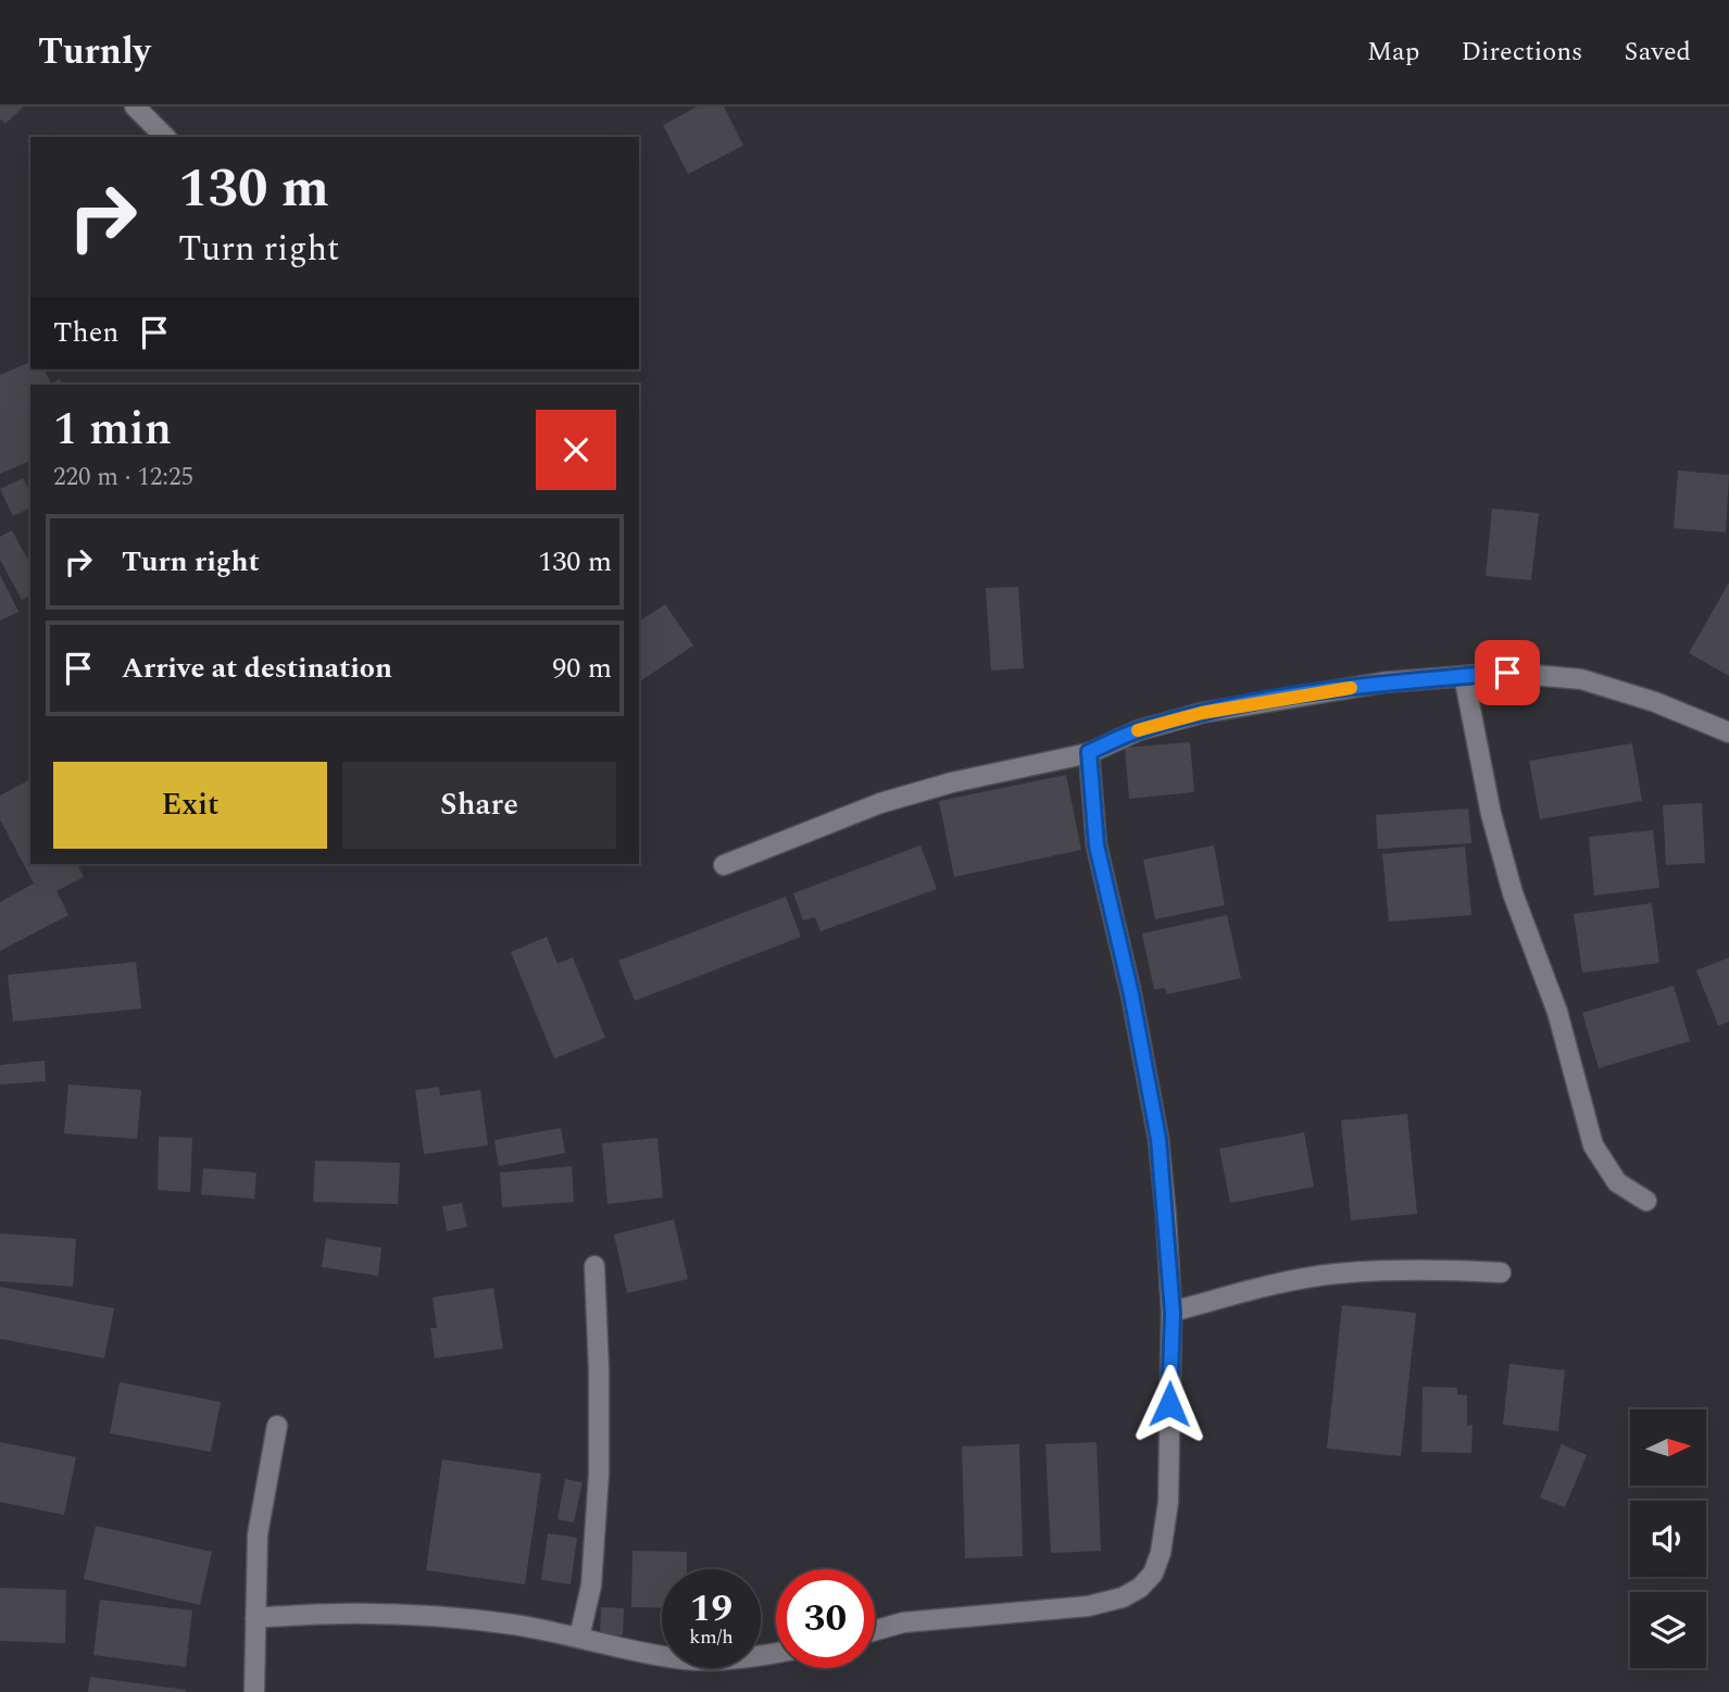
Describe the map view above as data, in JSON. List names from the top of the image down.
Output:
{
  "north": "right",
  "page": {
    "header": "Turnly",
    "nav": ["Map", "Directions", "Saved"],
    "turn": ["130 m", "Turn right"],
    "then": "Then",
    "heading": ["1 min", "220 m · 12:25"],
    "list": [
      {
        "name": "Turn right",
        "value": "130 m"
      },
      {
        "name": "Arrive at destination",
        "value": "90 m"
      }
    ],
    "buttons": ["Exit", "Share"],
    "speed": "19 km/h",
    "limit": "30"
  }
}
